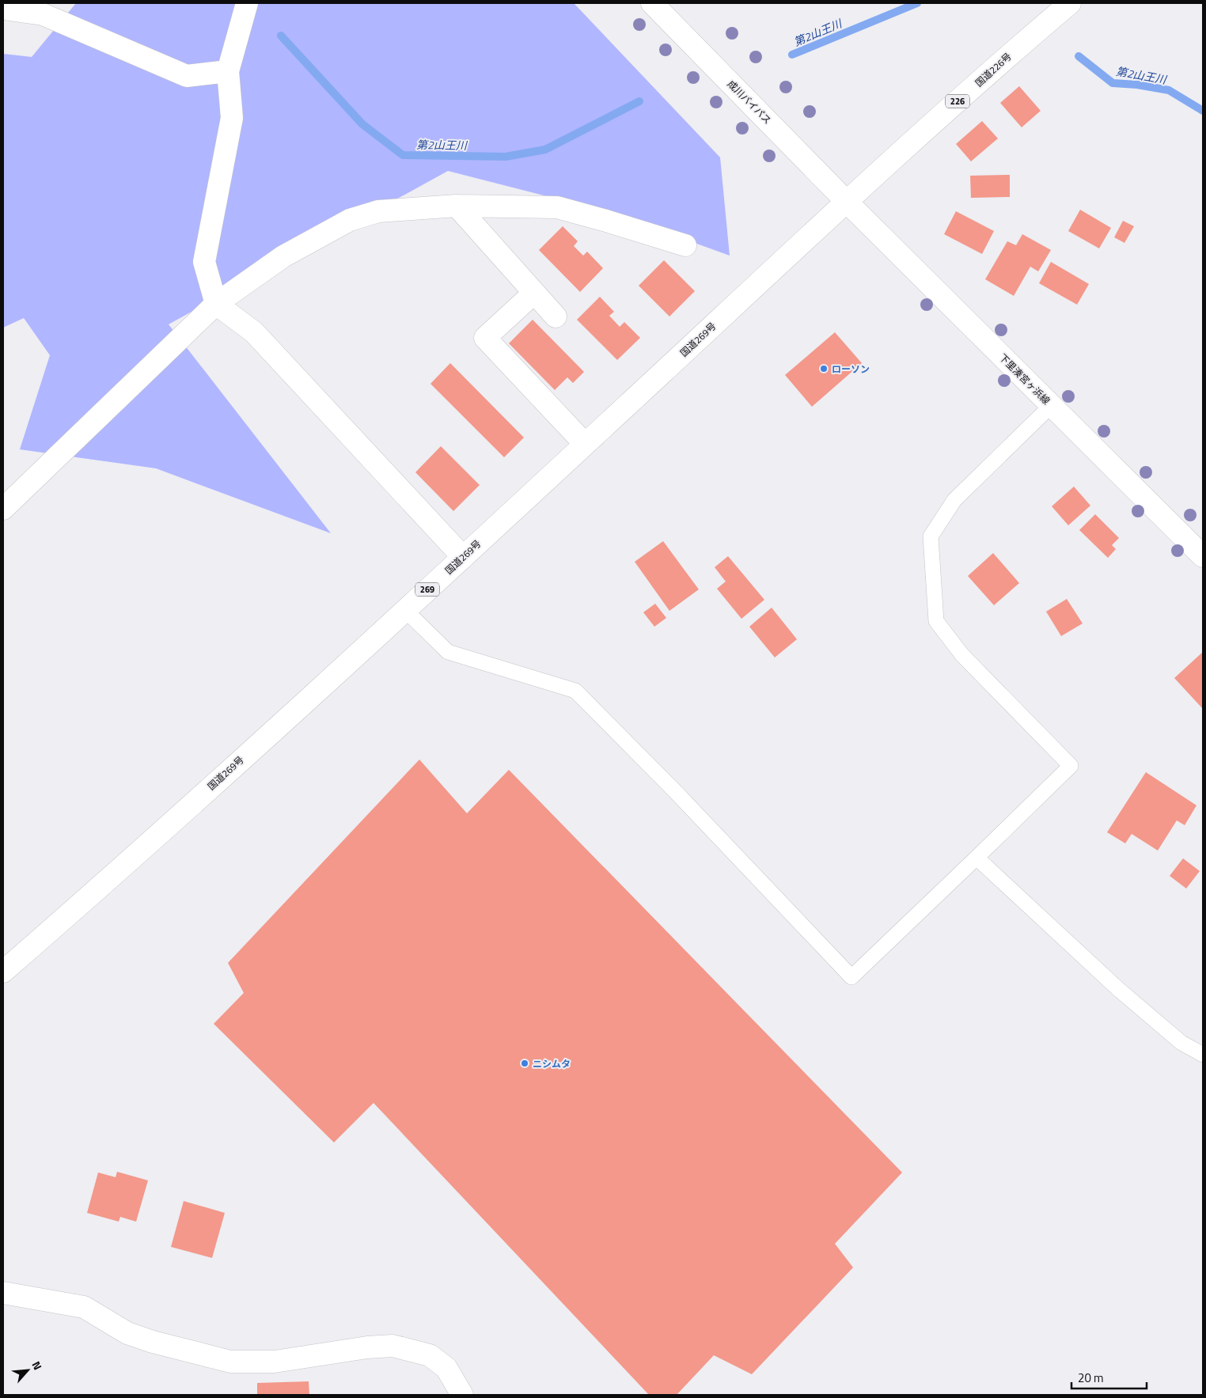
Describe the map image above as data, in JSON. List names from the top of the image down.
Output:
{
  "streets": {
    "main road": [
      "国道226号",
      "226",
      "成川バイパス",
      "国道269号",
      "下里湊宮ヶ浜線",
      "269"
    ]
  },
  "crossings": [
    ["国道226号", "成川バイパス"],
    ["国道226号", "国道269号"],
    ["国道226号", "下里湊宮ヶ浜線"],
    ["成川バイパス", "国道269号"],
    ["成川バイパス", "下里湊宮ヶ浜線"],
    ["国道269号", "下里湊宮ヶ浜線"]
  ],
  "water": ["第2山王川"],
  "places": ["ローソン", "ニシムタ"],
  "scale_bar": "20 m",
  "north": "top right"
}
